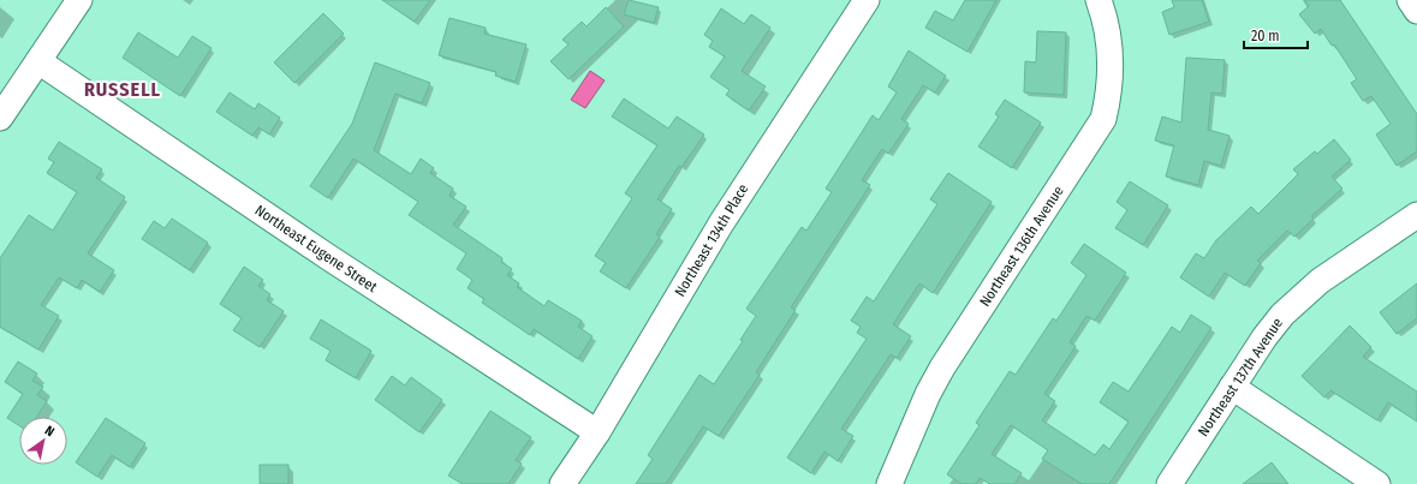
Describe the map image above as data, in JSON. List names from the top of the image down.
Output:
{
  "streets": {
    "street": [
      "Northeast 134th Place",
      "Northeast 136th Avenue",
      "Northeast Eugene Street",
      "Northeast 137th Avenue"
    ]
  },
  "crossings": [
    ["Northeast 134th Place", "Northeast Eugene Street"]
  ],
  "districts": ["RUSSELL"],
  "scale_bar": "20 m",
  "north": "top right"
}
